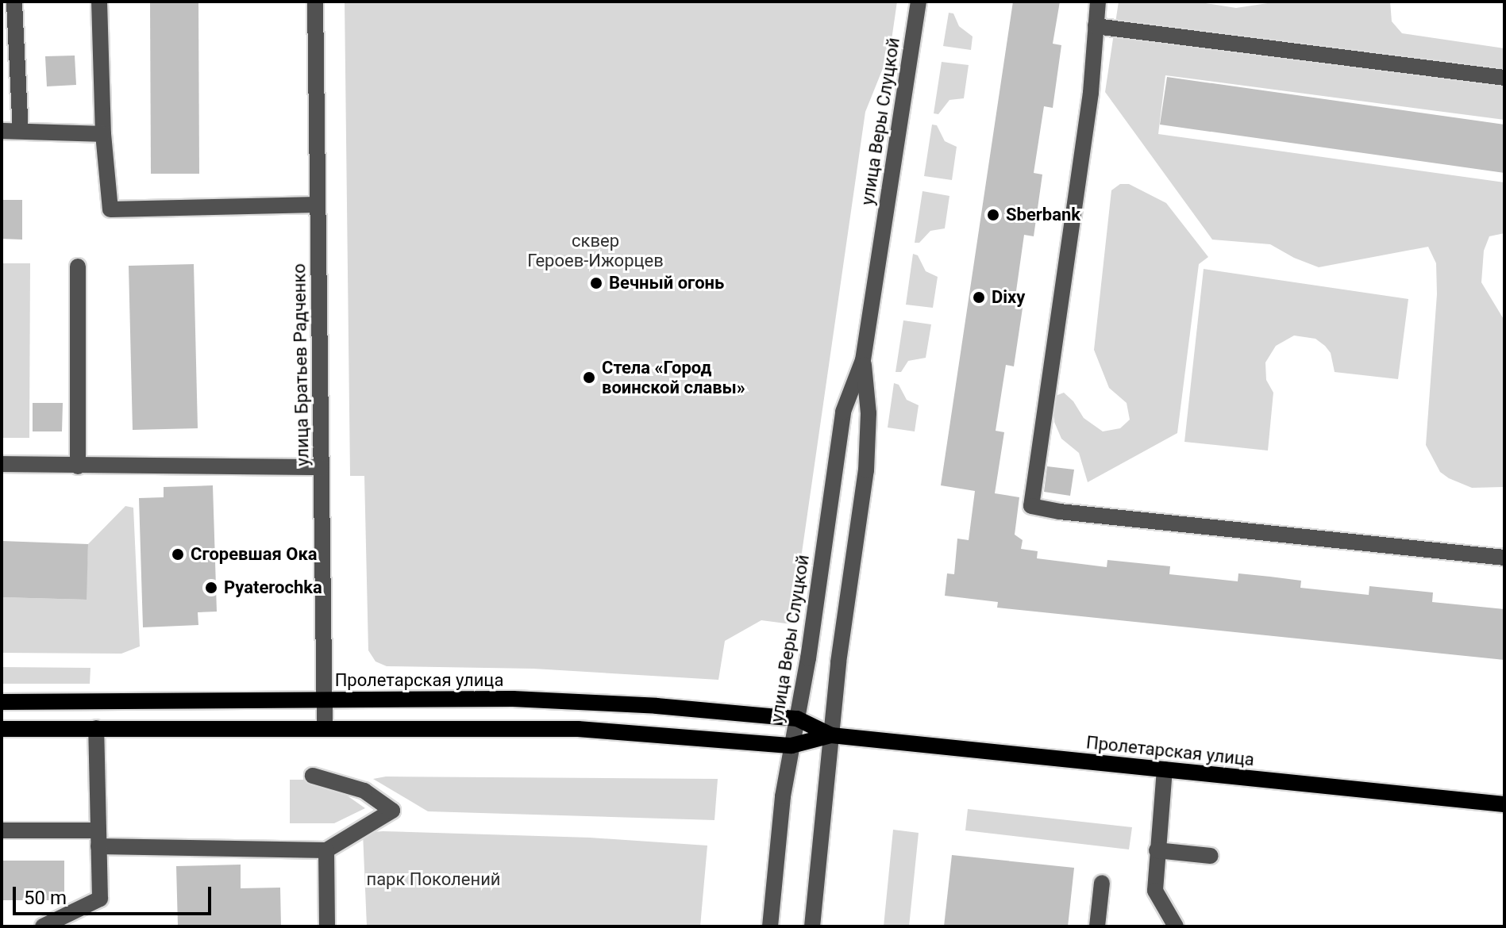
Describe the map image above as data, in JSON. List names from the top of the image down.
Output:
{
  "streets": {
    "main road": ["Пролетарская улица"],
    "street": ["улица Веры Слуцкой", "улица Братьев Радченко"]
  },
  "crossings": [
    ["улица Веры Слуцкой", "Пролетарская улица"],
    ["улица Братьев Радченко", "Пролетарская улица"]
  ],
  "parks": ["сквер Героев-Ижорцев", "парк Поколений"],
  "places": [
    "Sberbank",
    "Вечный огонь",
    "Dixy",
    "Стела «Город воинской славы»",
    "Сгоревшая Ока",
    "Pyaterochka"
  ],
  "scale_bar": "50 m"
}
